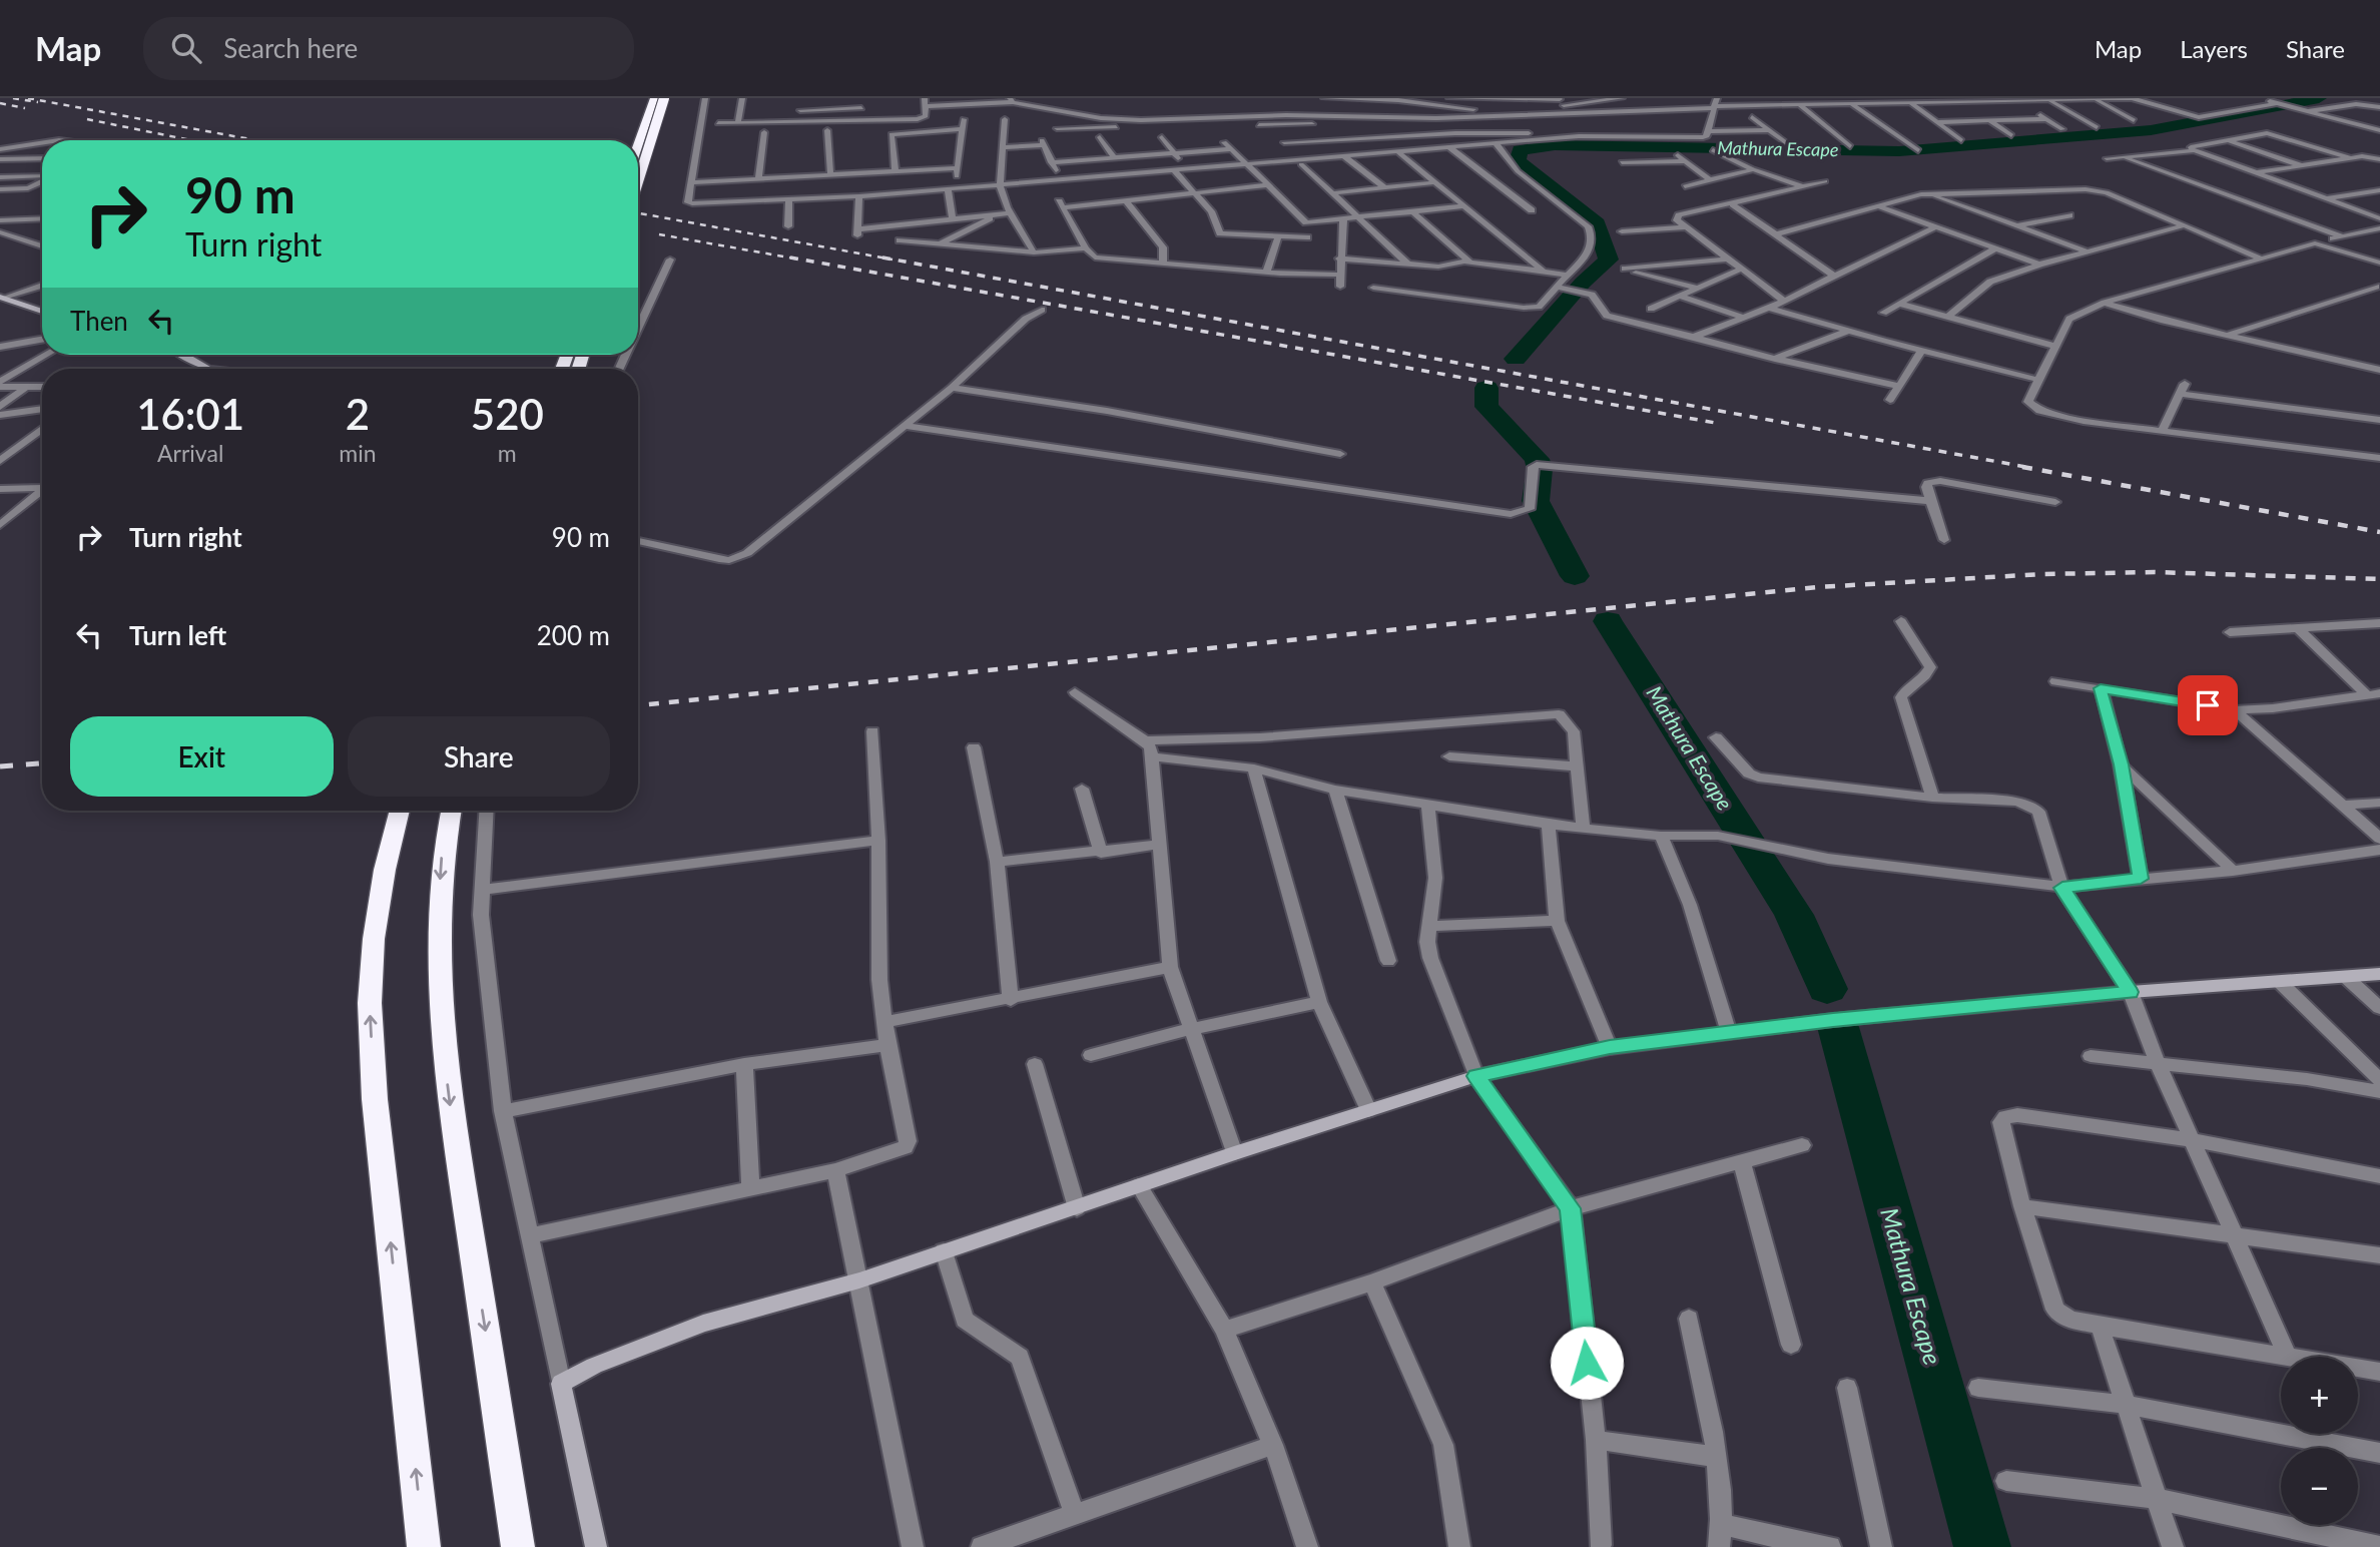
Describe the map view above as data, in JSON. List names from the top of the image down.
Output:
{
  "water": ["Mathura Escape"],
  "page": {
    "header": "Map",
    "search": "Search here",
    "nav": ["Map", "Layers", "Share"],
    "turn": ["90 m", "Turn right"],
    "then": "Then",
    "eta": [
      "16:01",
      "Arrival",
      "2",
      "min",
      "520",
      "m"
    ],
    "list": [
      {
        "name": "Turn right",
        "value": "90 m"
      },
      {
        "name": "Turn left",
        "value": "200 m"
      }
    ],
    "buttons": ["Exit", "Share"],
    "map_buttons": ["+", "−"]
  }
}
